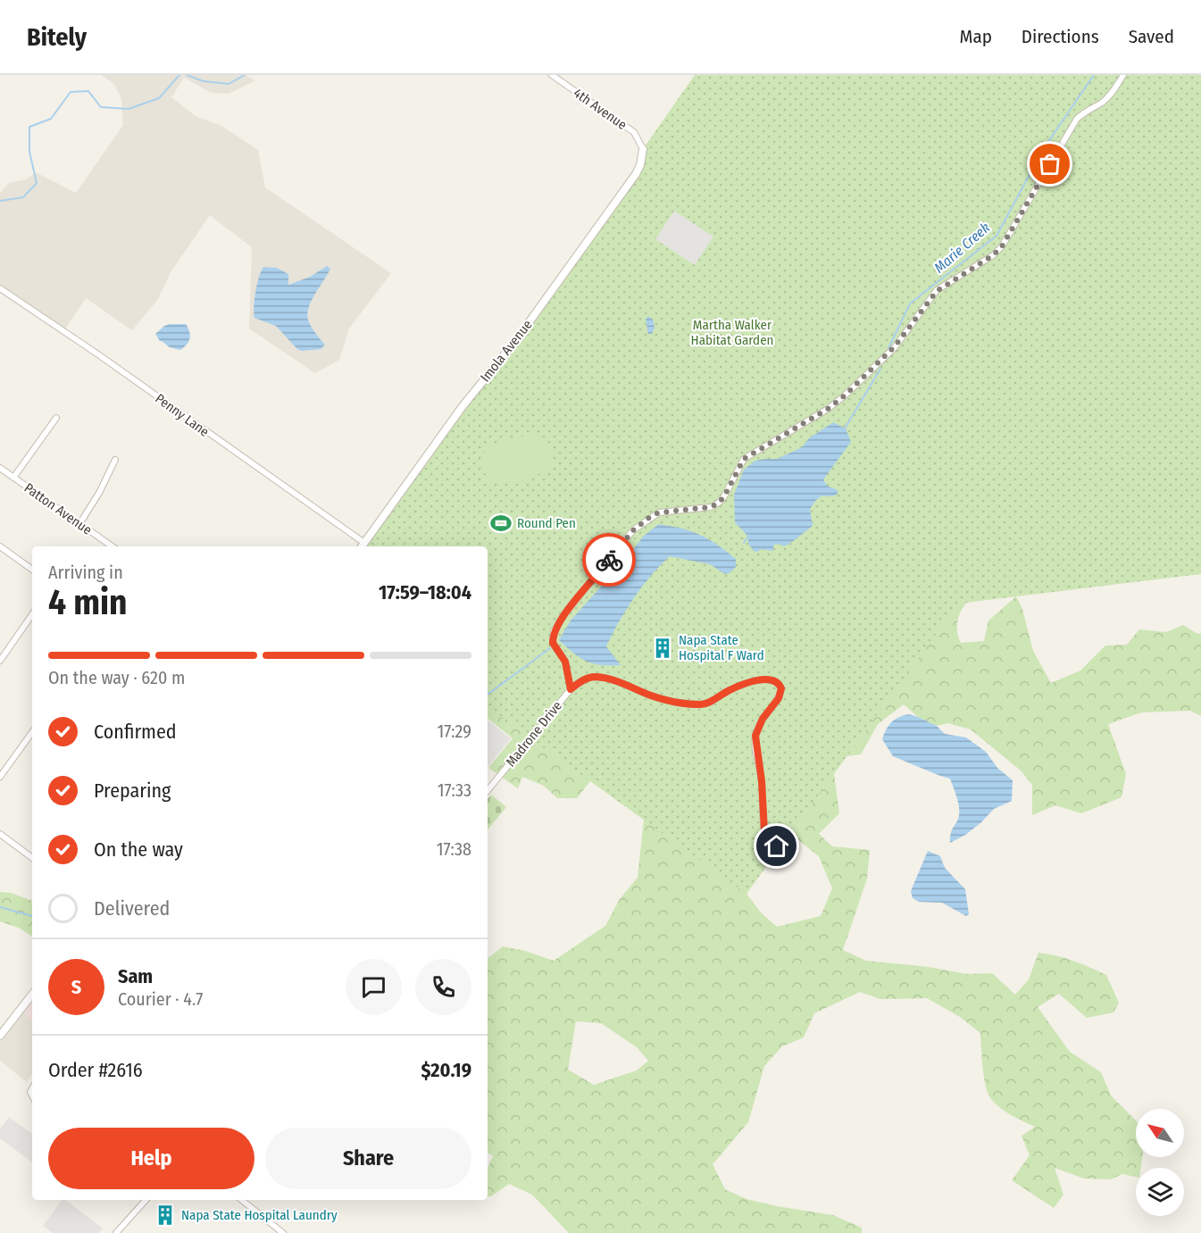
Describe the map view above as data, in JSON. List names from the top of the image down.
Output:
{
  "streets": {
    "street": [
      "4th Avenue",
      "Imola Avenue",
      "Penny Lane",
      "Patton Avenue",
      "Madrone Drive"
    ]
  },
  "crossings": [
    ["4th Avenue", "Imola Avenue"],
    ["Imola Avenue", "Penny Lane"]
  ],
  "water": ["Marie Creek"],
  "parks": ["Martha Walker Habitat Garden"],
  "places": {
    "sports": ["Round Pen"],
    "building": ["Napa State Hospital F Ward", "Napa State Hospital Laundry"]
  },
  "north": "top left",
  "page": {
    "header": "Bitely",
    "nav": ["Map", "Directions", "Saved"],
    "heading": ["4 min", "Arriving in", "17:59–18:04"],
    "panel": [
      "Sam",
      "Courier · 4.7",
      "Order #2616",
      "$20.19"
    ],
    "bar": "On the way · 620 m",
    "list": [
      ["Confirmed", "17:29"],
      ["Preparing", "17:33"],
      ["On the way", "17:38"],
      "Delivered"
    ],
    "round": "S",
    "buttons": ["Help", "Share"]
  }
}
